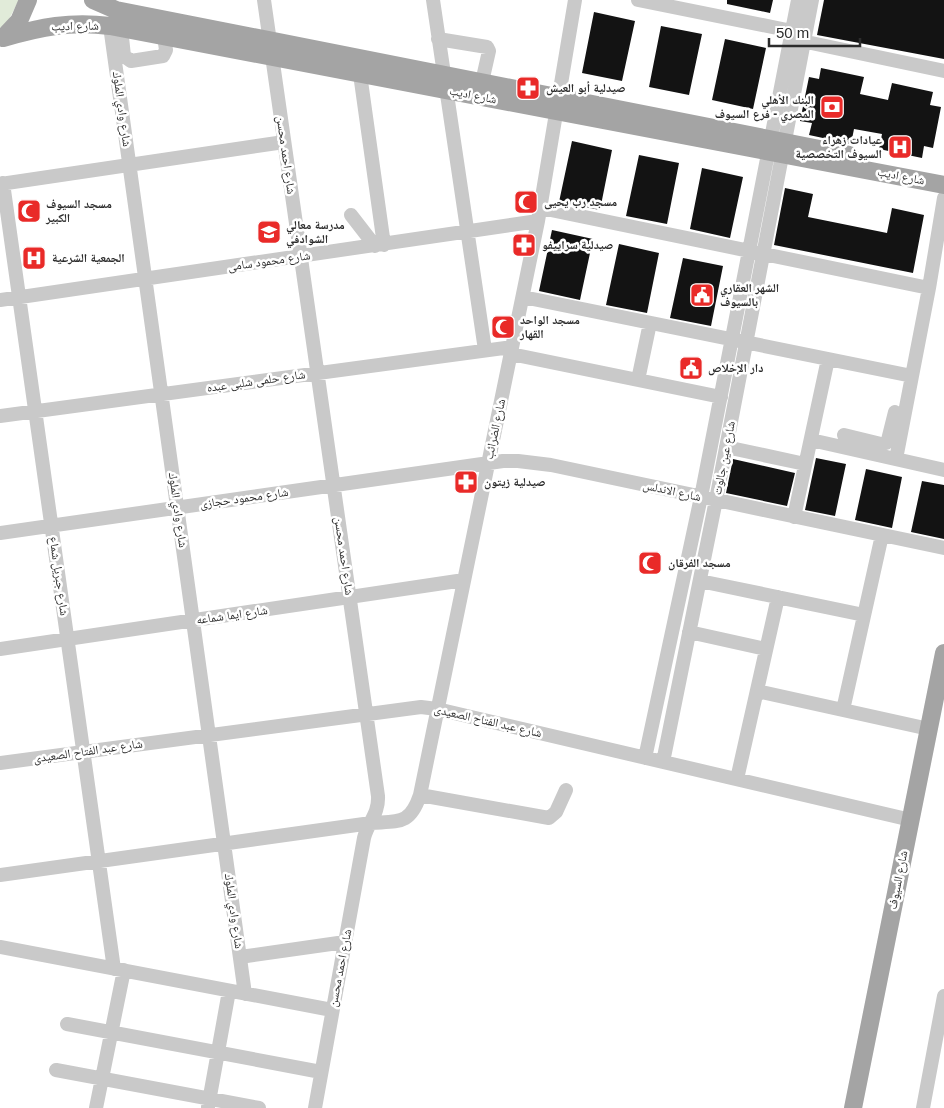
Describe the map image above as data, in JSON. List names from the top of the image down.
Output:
{
  "streets": {
    "main road": ["شارع اديب", "شارع السيوف"],
    "street": [
      "شارع وادي الملوك",
      "شارع احمد محسن",
      "شارع محمود سامى",
      "شارع حلمى شلبى عبده",
      "شارع الضرائب",
      "شارع عين جالوت",
      "شارع الاندلس",
      "شارع محمود حجازى",
      "شارع جبريل شماع",
      "شارع ايما شماعه",
      "شارع عبد الفتاح الصعيدى"
    ]
  },
  "crossings": [
    ["شارع اديب", "شارع وادي الملوك"],
    ["شارع اديب", "شارع احمد محسن"],
    ["شارع اديب", "شارع الضرائب"],
    ["شارع اديب", "شارع عين جالوت"],
    ["شارع وادي الملوك", "شارع محمود سامى"],
    ["شارع وادي الملوك", "شارع حلمى شلبى عبده"],
    ["شارع وادي الملوك", "شارع الضرائب"],
    ["شارع وادي الملوك", "شارع محمود حجازى"],
    ["شارع وادي الملوك", "شارع ايما شماعه"],
    ["شارع وادي الملوك", "شارع عبد الفتاح الصعيدى"],
    ["شارع احمد محسن", "شارع محمود سامى"],
    ["شارع احمد محسن", "شارع حلمى شلبى عبده"],
    ["شارع احمد محسن", "شارع الضرائب"],
    ["شارع احمد محسن", "شارع محمود حجازى"],
    ["شارع احمد محسن", "شارع ايما شماعه"],
    ["شارع احمد محسن", "شارع عبد الفتاح الصعيدى"],
    ["شارع محمود سامى", "شارع الضرائب"],
    ["شارع محمود سامى", "شارع جبريل شماع"],
    ["شارع حلمى شلبى عبده", "شارع الضرائب"],
    ["شارع حلمى شلبى عبده", "شارع عين جالوت"],
    ["شارع حلمى شلبى عبده", "شارع جبريل شماع"],
    ["شارع الضرائب", "شارع الاندلس"],
    ["شارع الضرائب", "شارع محمود حجازى"],
    ["شارع الضرائب", "شارع جبريل شماع"],
    ["شارع الضرائب", "شارع ايما شماعه"],
    ["شارع الضرائب", "شارع عبد الفتاح الصعيدى"],
    ["شارع عين جالوت", "شارع الاندلس"],
    ["شارع عين جالوت", "شارع عبد الفتاح الصعيدى"],
    ["شارع الاندلس", "شارع محمود حجازى"],
    ["شارع محمود حجازى", "شارع جبريل شماع"],
    ["شارع جبريل شماع", "شارع ايما شماعه"],
    ["شارع جبريل شماع", "شارع عبد الفتاح الصعيدى"],
    ["شارع عبد الفتاح الصعيدى", "شارع السيوف"]
  ],
  "places": {
    "pharmacy": ["صيدلية أبو العيش", "صيدلية سراييفو", "صيدلية زيتون"],
    "bank": ["البنك الأهلي المصري - فرع السيوف"],
    "hospital": ["عيادات زهراء السيوف التخصصية", "الجمعية الشرعية"],
    "mosque": [
      "مسجد رب يحيى",
      "مسجد السيوف الكبير",
      "مسجد الواحد القهار",
      "مسجد الفرقان"
    ],
    "school or university": ["مدرسة معالي الشوادفي"],
    "public building": ["الشهر العقاري بالسيوف", "دار الإخلاص"]
  },
  "scale_bar": "50 m"
}
